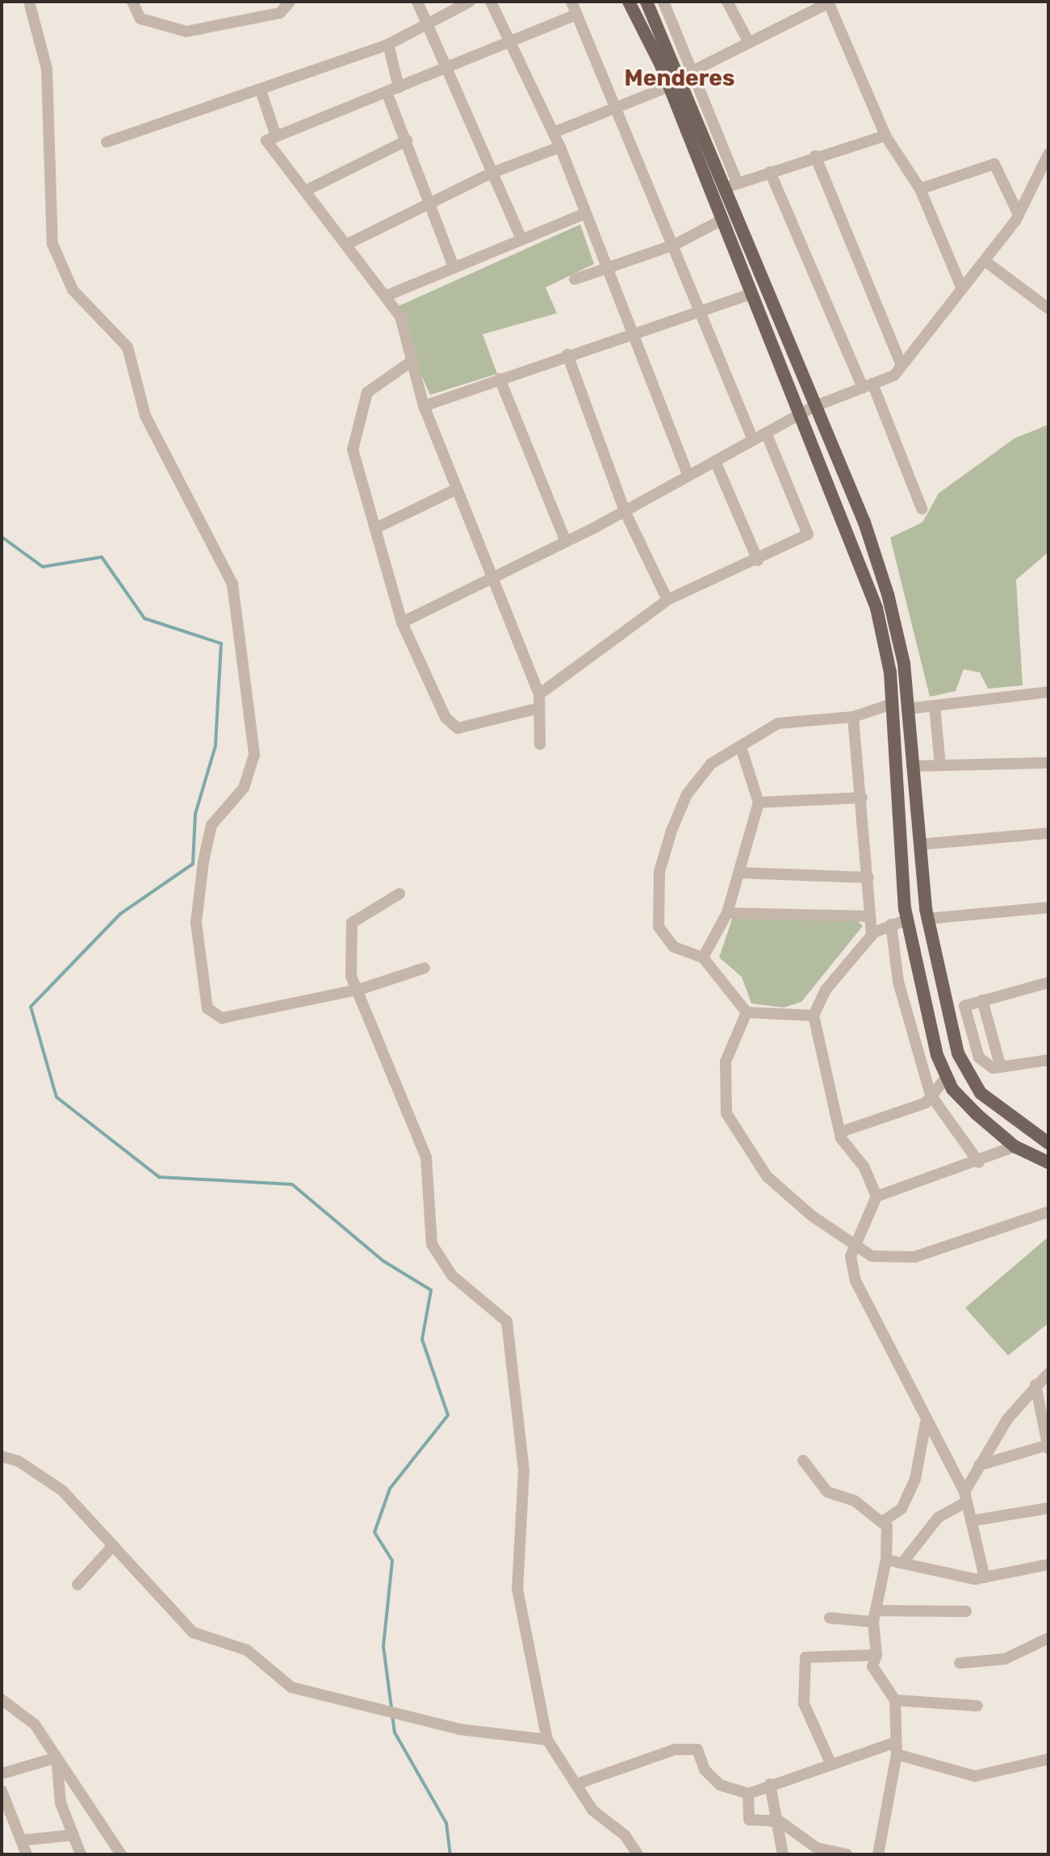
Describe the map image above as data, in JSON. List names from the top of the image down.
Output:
{
  "districts": ["Menderes"]
}
